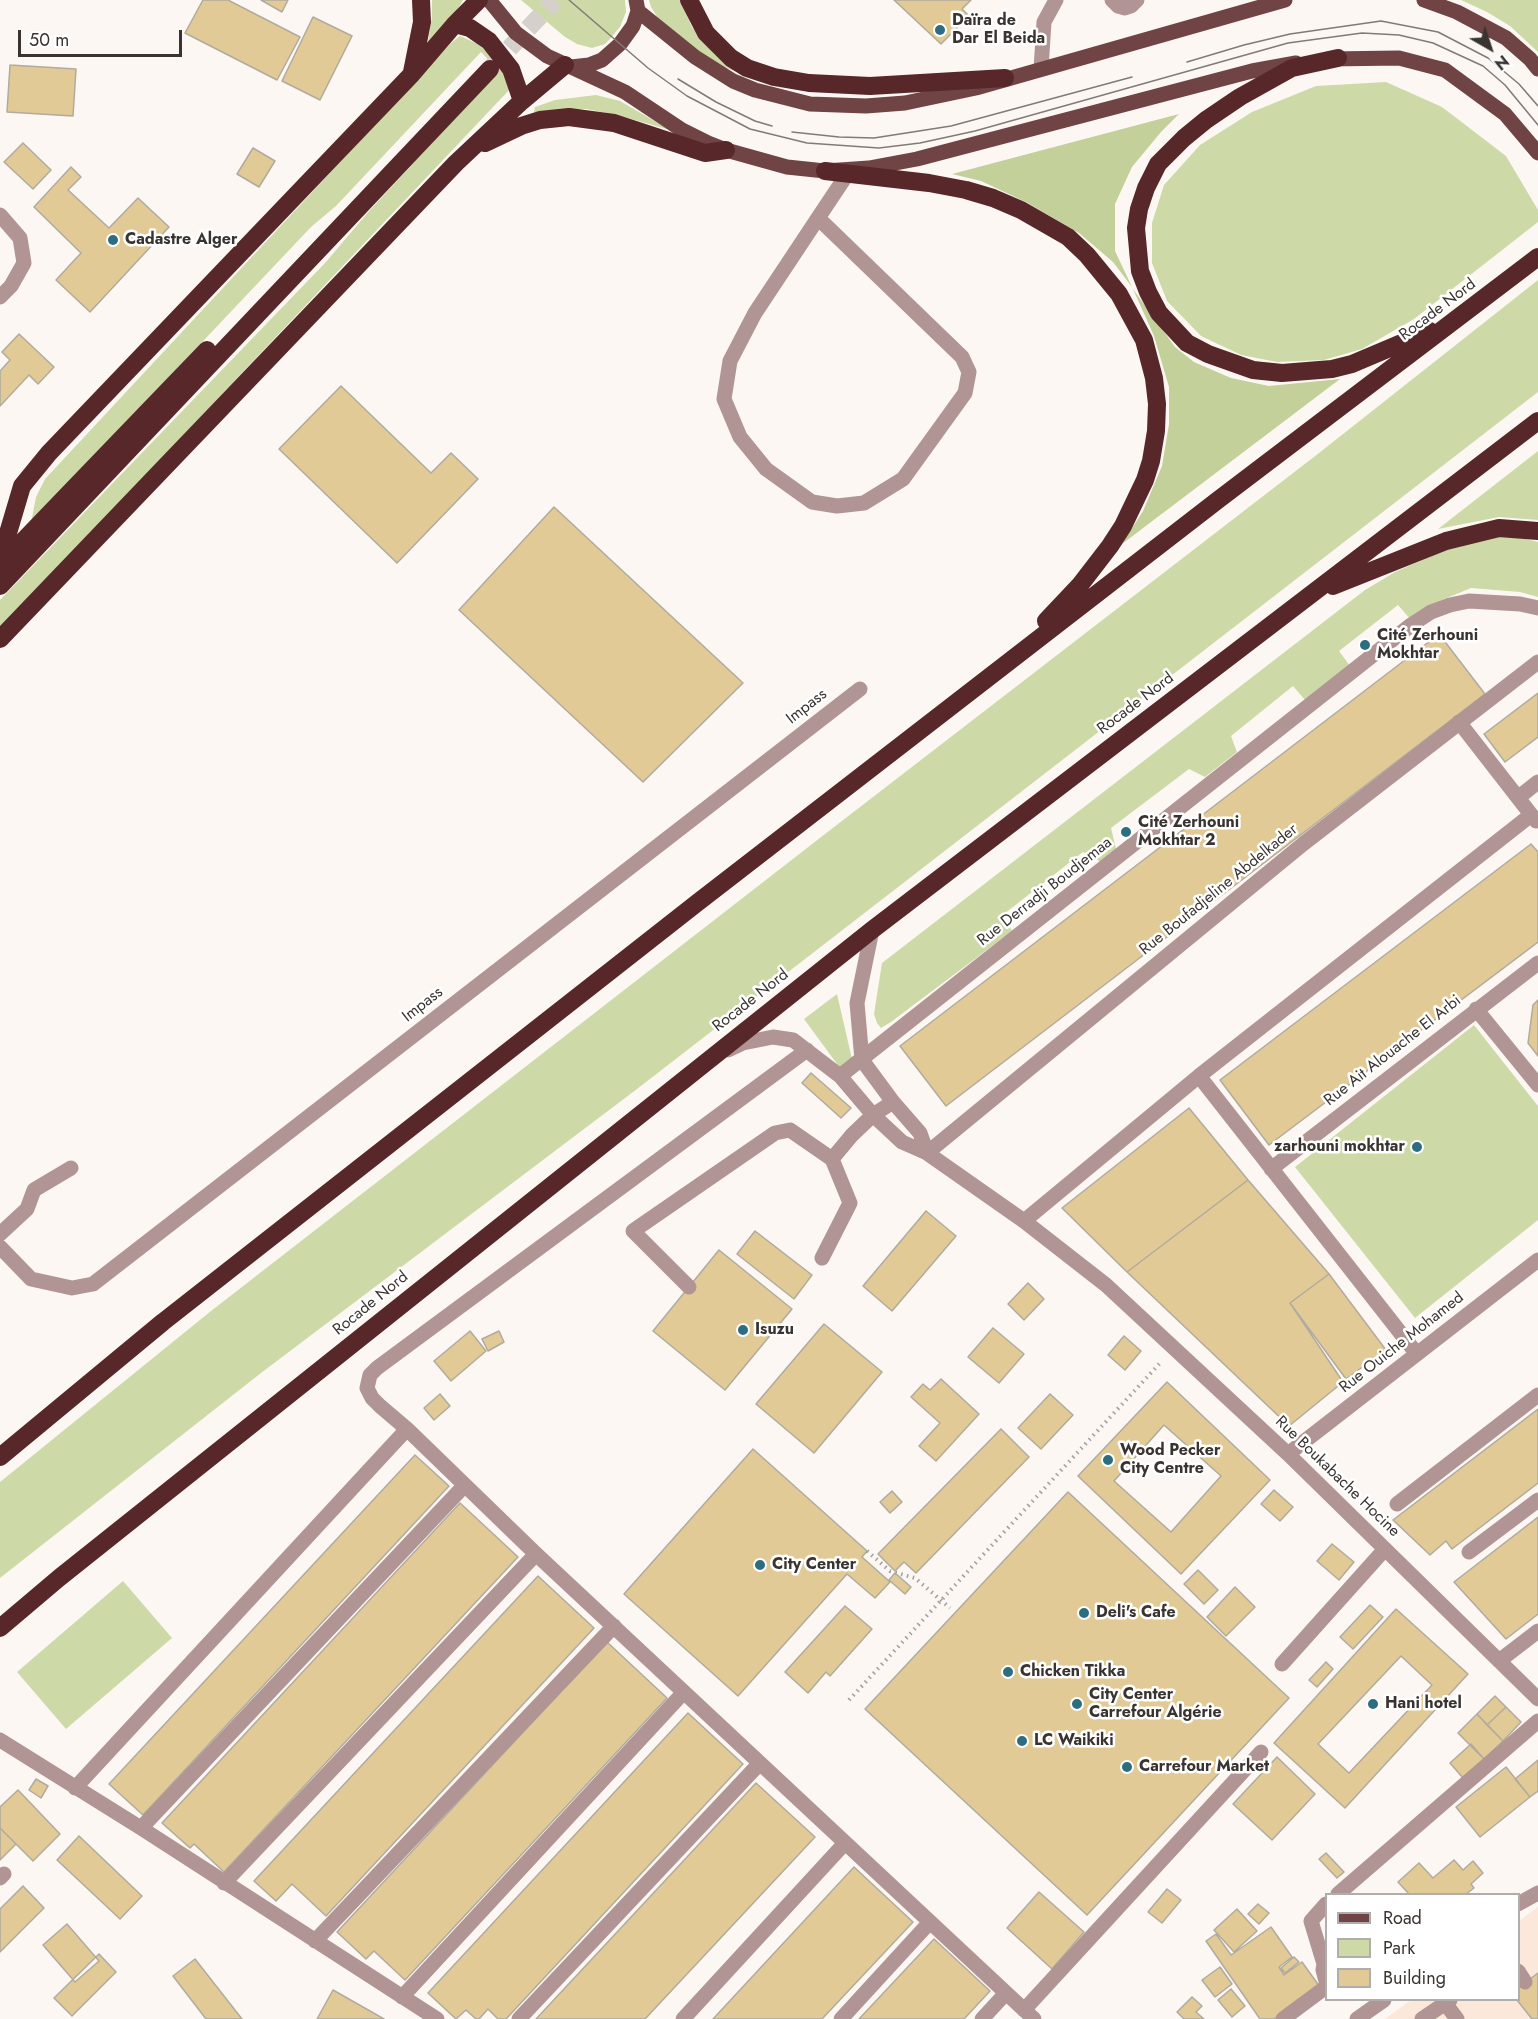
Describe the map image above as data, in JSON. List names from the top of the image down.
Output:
{
  "streets": {
    "highway": ["Rocade Nord"],
    "street": [
      "Impass",
      "Rue Boufadjeline Abdelkader",
      "Rue Derradji Boudjemaa",
      "Rue Ait Alouache El Arbi",
      "Rue Ouiche Mohamed",
      "Rue Boukabache Hocine"
    ]
  },
  "crossings": [
    ["Rue Ouiche Mohamed", "Rue Boukabache Hocine"]
  ],
  "places": [
    "Daïra de Dar El Beida",
    "Cadastre Alger",
    "Cité Zerhouni Mokhtar",
    "Cité Zerhouni Mokhtar 2",
    "zarhouni mokhtar",
    "Isuzu",
    "Wood Pecker City Centre",
    "City Center",
    "Deli's Cafe",
    "Chicken Tikka",
    "City Center Carrefour Algérie",
    "Hani hotel",
    "LC Waikiki",
    "Carrefour Market"
  ],
  "legend": ["Road", "Park", "Building"],
  "scale_bar": "50 m",
  "north": "bottom right"
}
